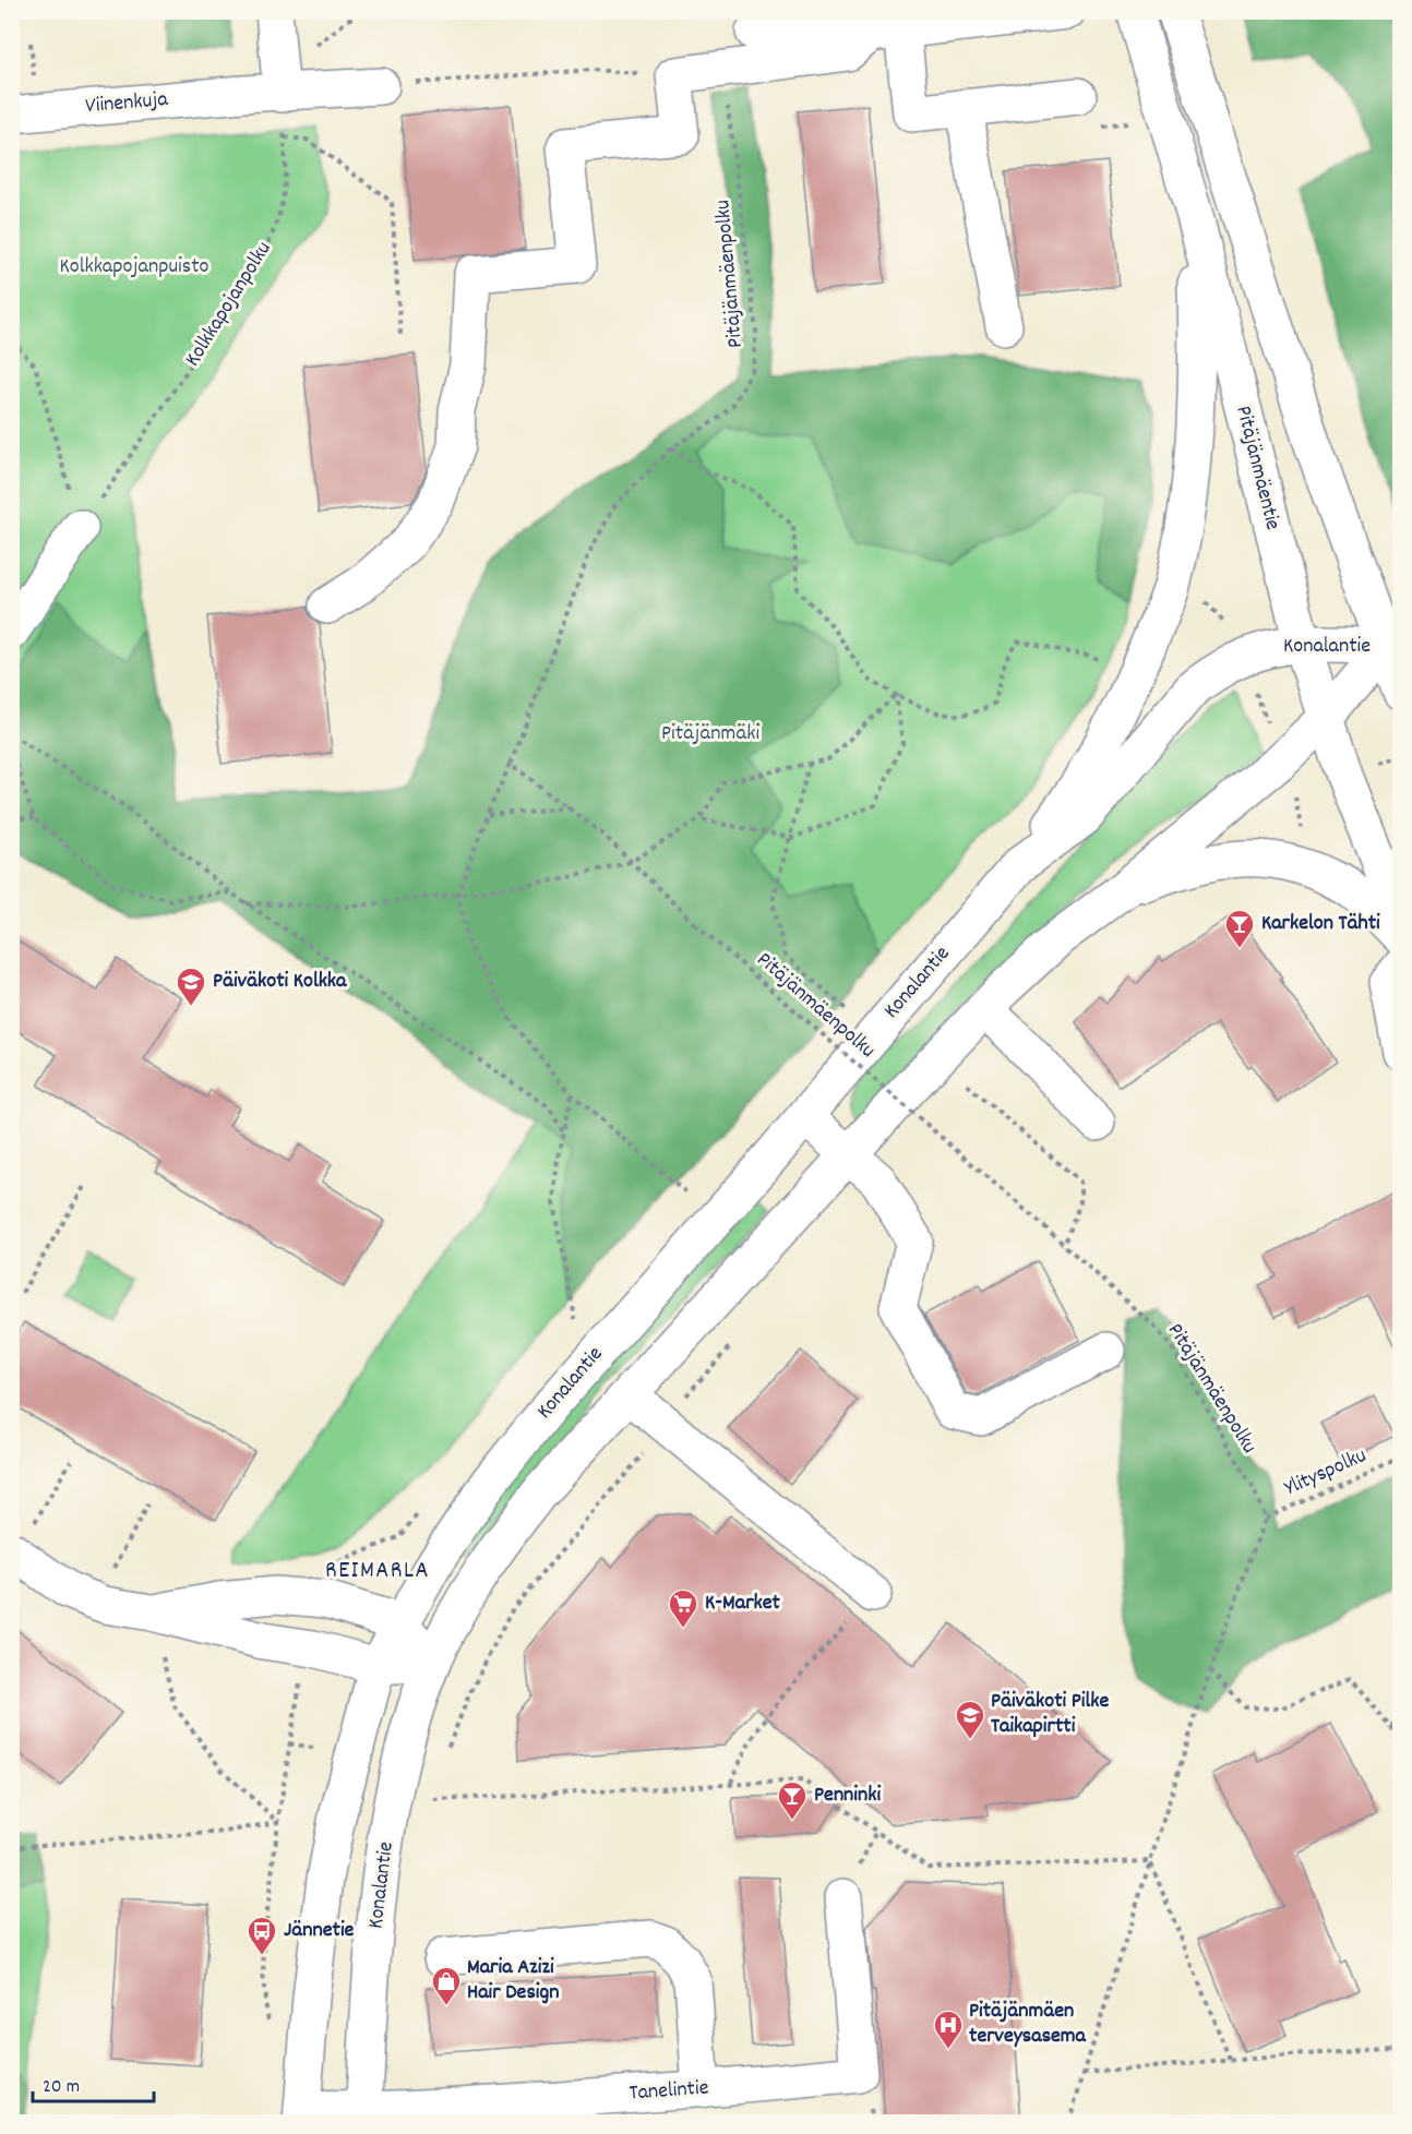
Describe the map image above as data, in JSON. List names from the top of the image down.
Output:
{
  "streets": {
    "main road": [
      "Viinenkuja",
      "Pitäjänmäentie",
      "Konalantie",
      "Tanelintie"
    ],
    "path": ["Pitäjänmäenpolku", "Kolkkapojanpolku", "Ylityspolku"]
  },
  "crossings": [
    ["Viinenkuja", "Kolkkapojanpolku"],
    ["Pitäjänmäenpolku", "Ylityspolku"],
    ["Pitäjänmäentie", "Konalantie"],
    ["Konalantie", "Tanelintie"]
  ],
  "districts": ["REIMARLA"],
  "parks": ["Kolkkapojanpuisto", "Pitäjänmäki"],
  "places": {
    "bar": ["Karkelon Tähti", "Penninki"],
    "school or university": ["Päiväkoti Kolkka", "Päiväkoti Pilke Taikapirtti"],
    "supermarket": ["K-Market"],
    "bus stop": ["Jännetie"],
    "shop": ["Maria Azizi Hair Design"],
    "hospital": ["Pitäjänmäen terveysasema"]
  },
  "scale_bar": "20 m"
}
